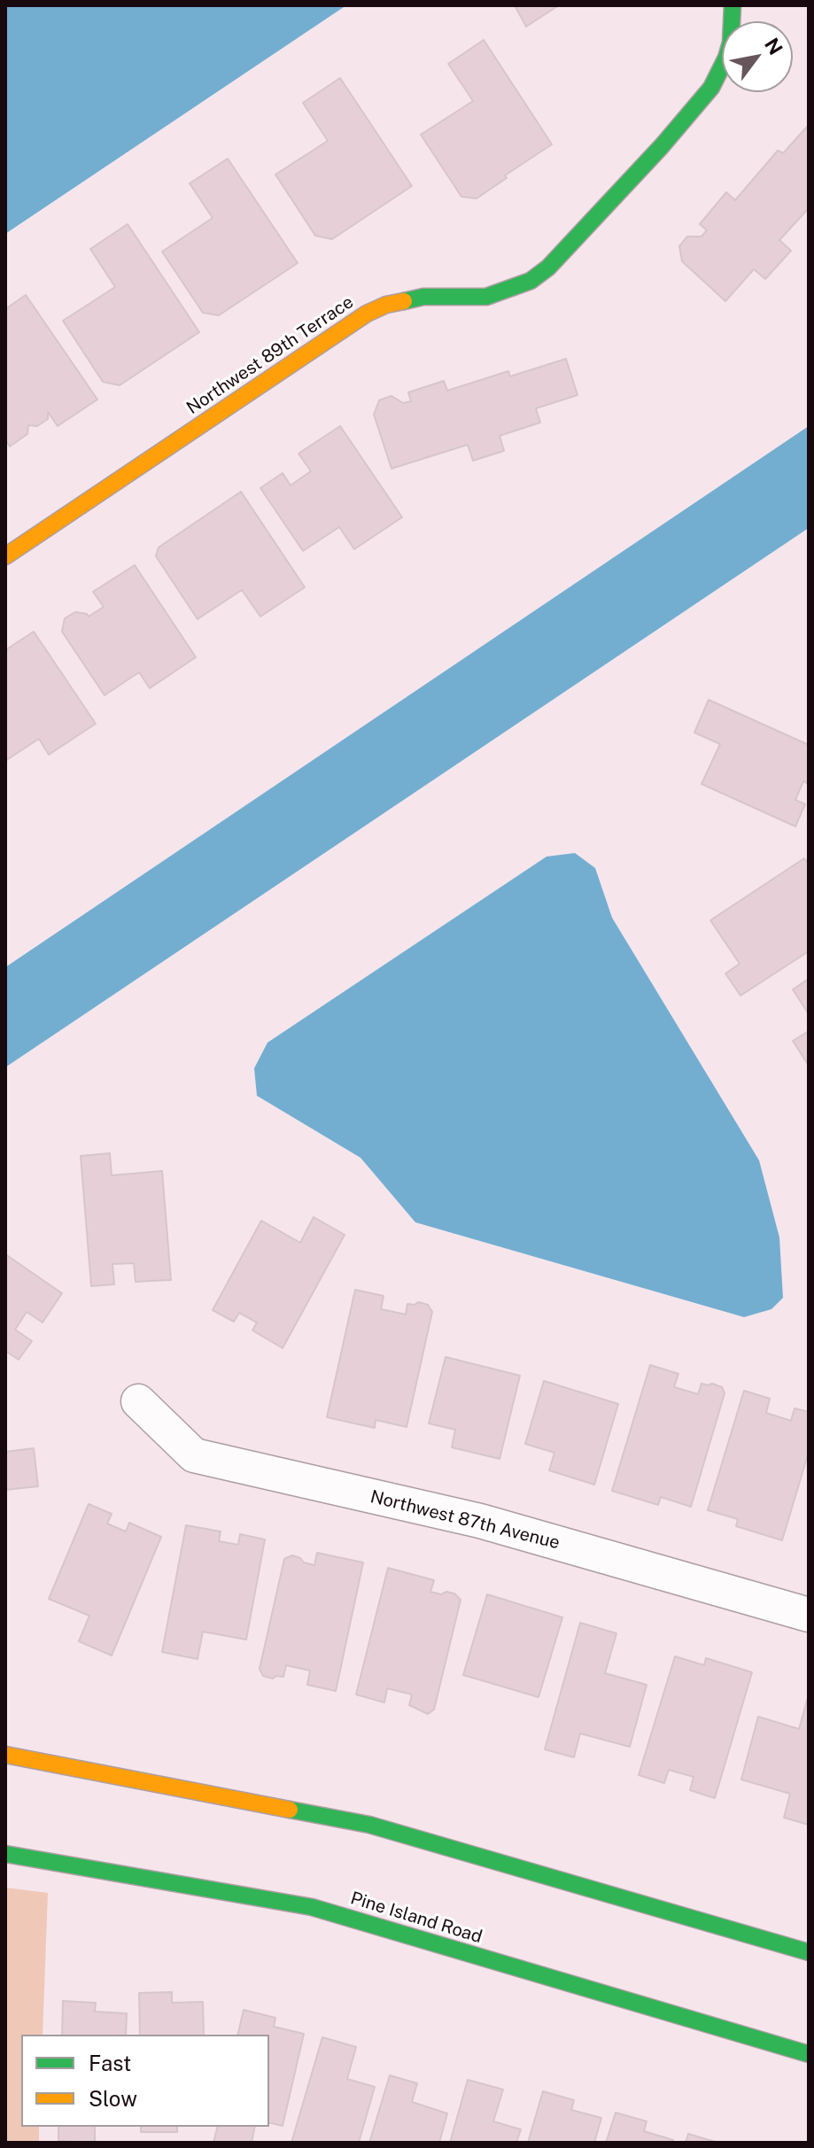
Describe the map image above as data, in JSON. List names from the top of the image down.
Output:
{
  "streets": {
    "main road": ["Northwest 89th Terrace", "Pine Island Road"],
    "street": ["Northwest 87th Avenue"]
  },
  "legend": ["Fast", "Slow"],
  "north": "top right"
}
